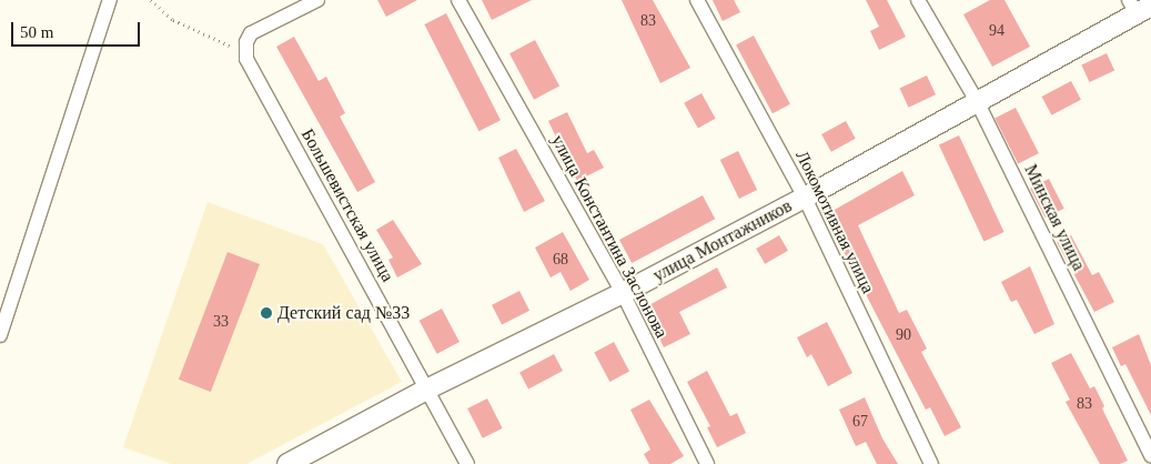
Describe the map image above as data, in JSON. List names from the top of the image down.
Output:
{
  "streets": {
    "street": [
      "Большевистская улица",
      "Минская улица",
      "Локомотивная улица",
      "улица Константина Заслонова",
      "улица Монтажников"
    ]
  },
  "crossings": [
    ["Большевистская улица", "улица Монтажников"],
    ["Минская улица", "улица Монтажников"],
    ["Локомотивная улица", "улица Монтажников"],
    ["улица Константина Заслонова", "улица Монтажников"]
  ],
  "places": ["Детский сад №33"],
  "house_numbers": [
    "83",
    "94",
    "68",
    "33",
    "90",
    "83",
    "67"
  ],
  "scale_bar": "50 m"
}
